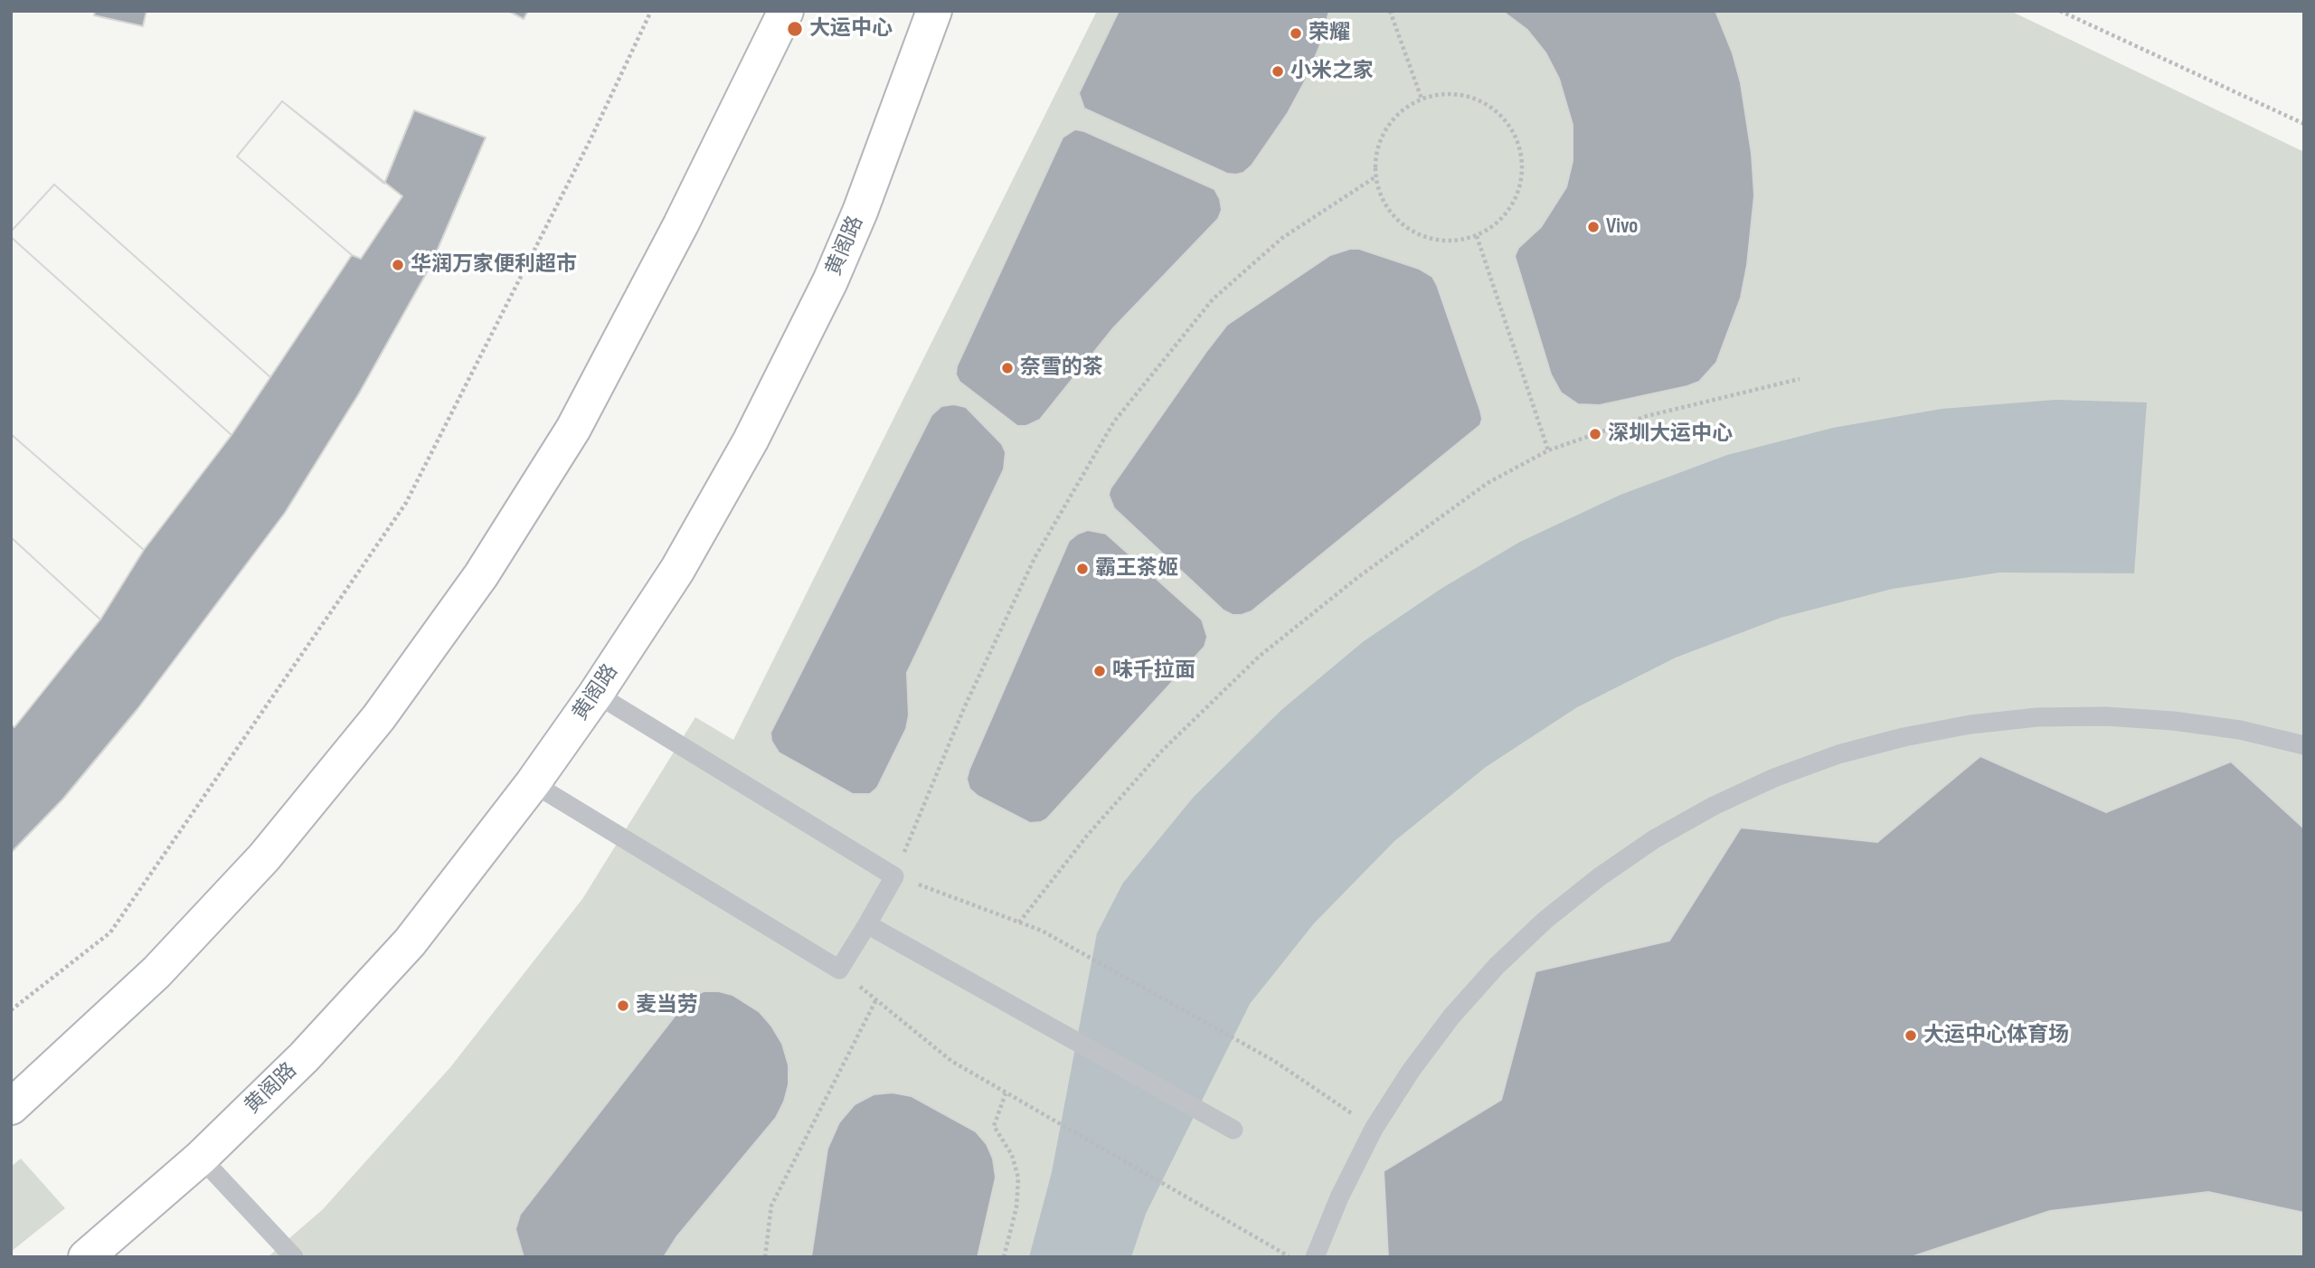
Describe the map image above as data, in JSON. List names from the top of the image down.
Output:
{
  "streets": {
    "main road": ["黄阁路"]
  },
  "places": [
    "大运中心",
    "荣耀",
    "小米之家",
    "Vivo",
    "华润万家便利超市",
    "奈雪的茶",
    "深圳大运中心",
    "霸王茶姬",
    "味千拉面",
    "麦当劳",
    "大运中心体育场"
  ]
}
